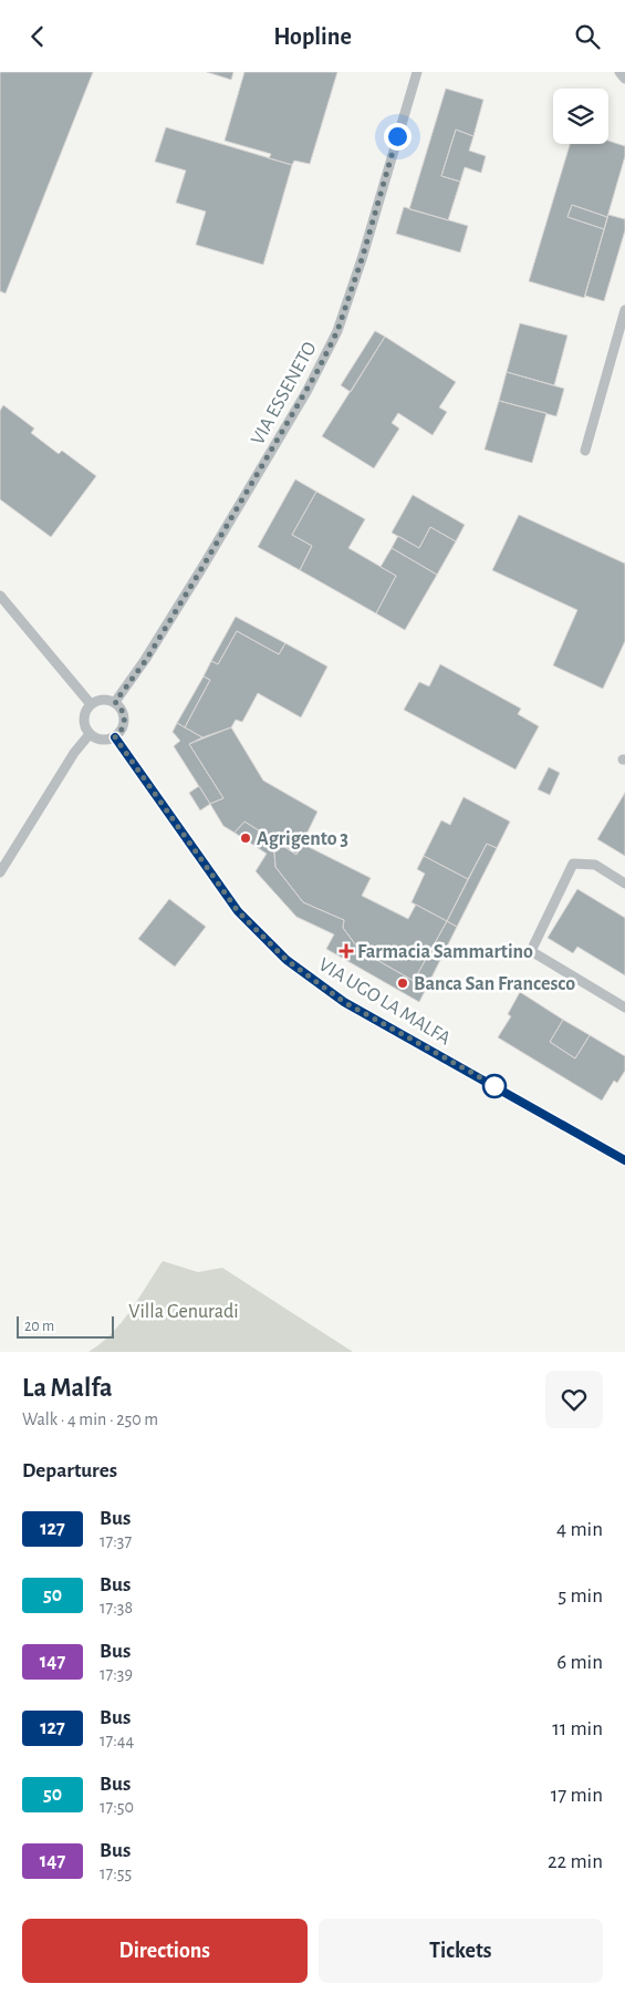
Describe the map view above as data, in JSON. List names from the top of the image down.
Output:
{
  "streets": {
    "street": ["VIA ESSENETO", "VIA UGO LA MALFA"]
  },
  "crossings": [
    ["VIA ESSENETO", "VIA UGO LA MALFA"]
  ],
  "parks": ["Villa Genuradi"],
  "places": {
    "other": ["Agrigento 3", "Banca San Francesco"],
    "health": ["Farmacia Sammartino"]
  },
  "lines": ["bus line 127"],
  "scale_bar": "20 m",
  "page": {
    "header": "Hopline",
    "scale": "20 m",
    "heading": [
      ["La Malfa", "Walk · 4 min · 250 m"],
      "Departures"
    ],
    "list": [
      {
        "mark": "127",
        "name": "Bus",
        "note": "17:37",
        "value": "4 min"
      },
      {
        "mark": "50",
        "name": "Bus",
        "note": "17:38",
        "value": "5 min"
      },
      {
        "mark": "147",
        "name": "Bus",
        "note": "17:39",
        "value": "6 min"
      },
      {
        "mark": "127",
        "name": "Bus",
        "note": "17:44",
        "value": "11 min"
      },
      {
        "mark": "50",
        "name": "Bus",
        "note": "17:50",
        "value": "17 min"
      },
      {
        "mark": "147",
        "name": "Bus",
        "note": "17:55",
        "value": "22 min"
      }
    ],
    "buttons": ["Directions", "Tickets"]
  }
}
